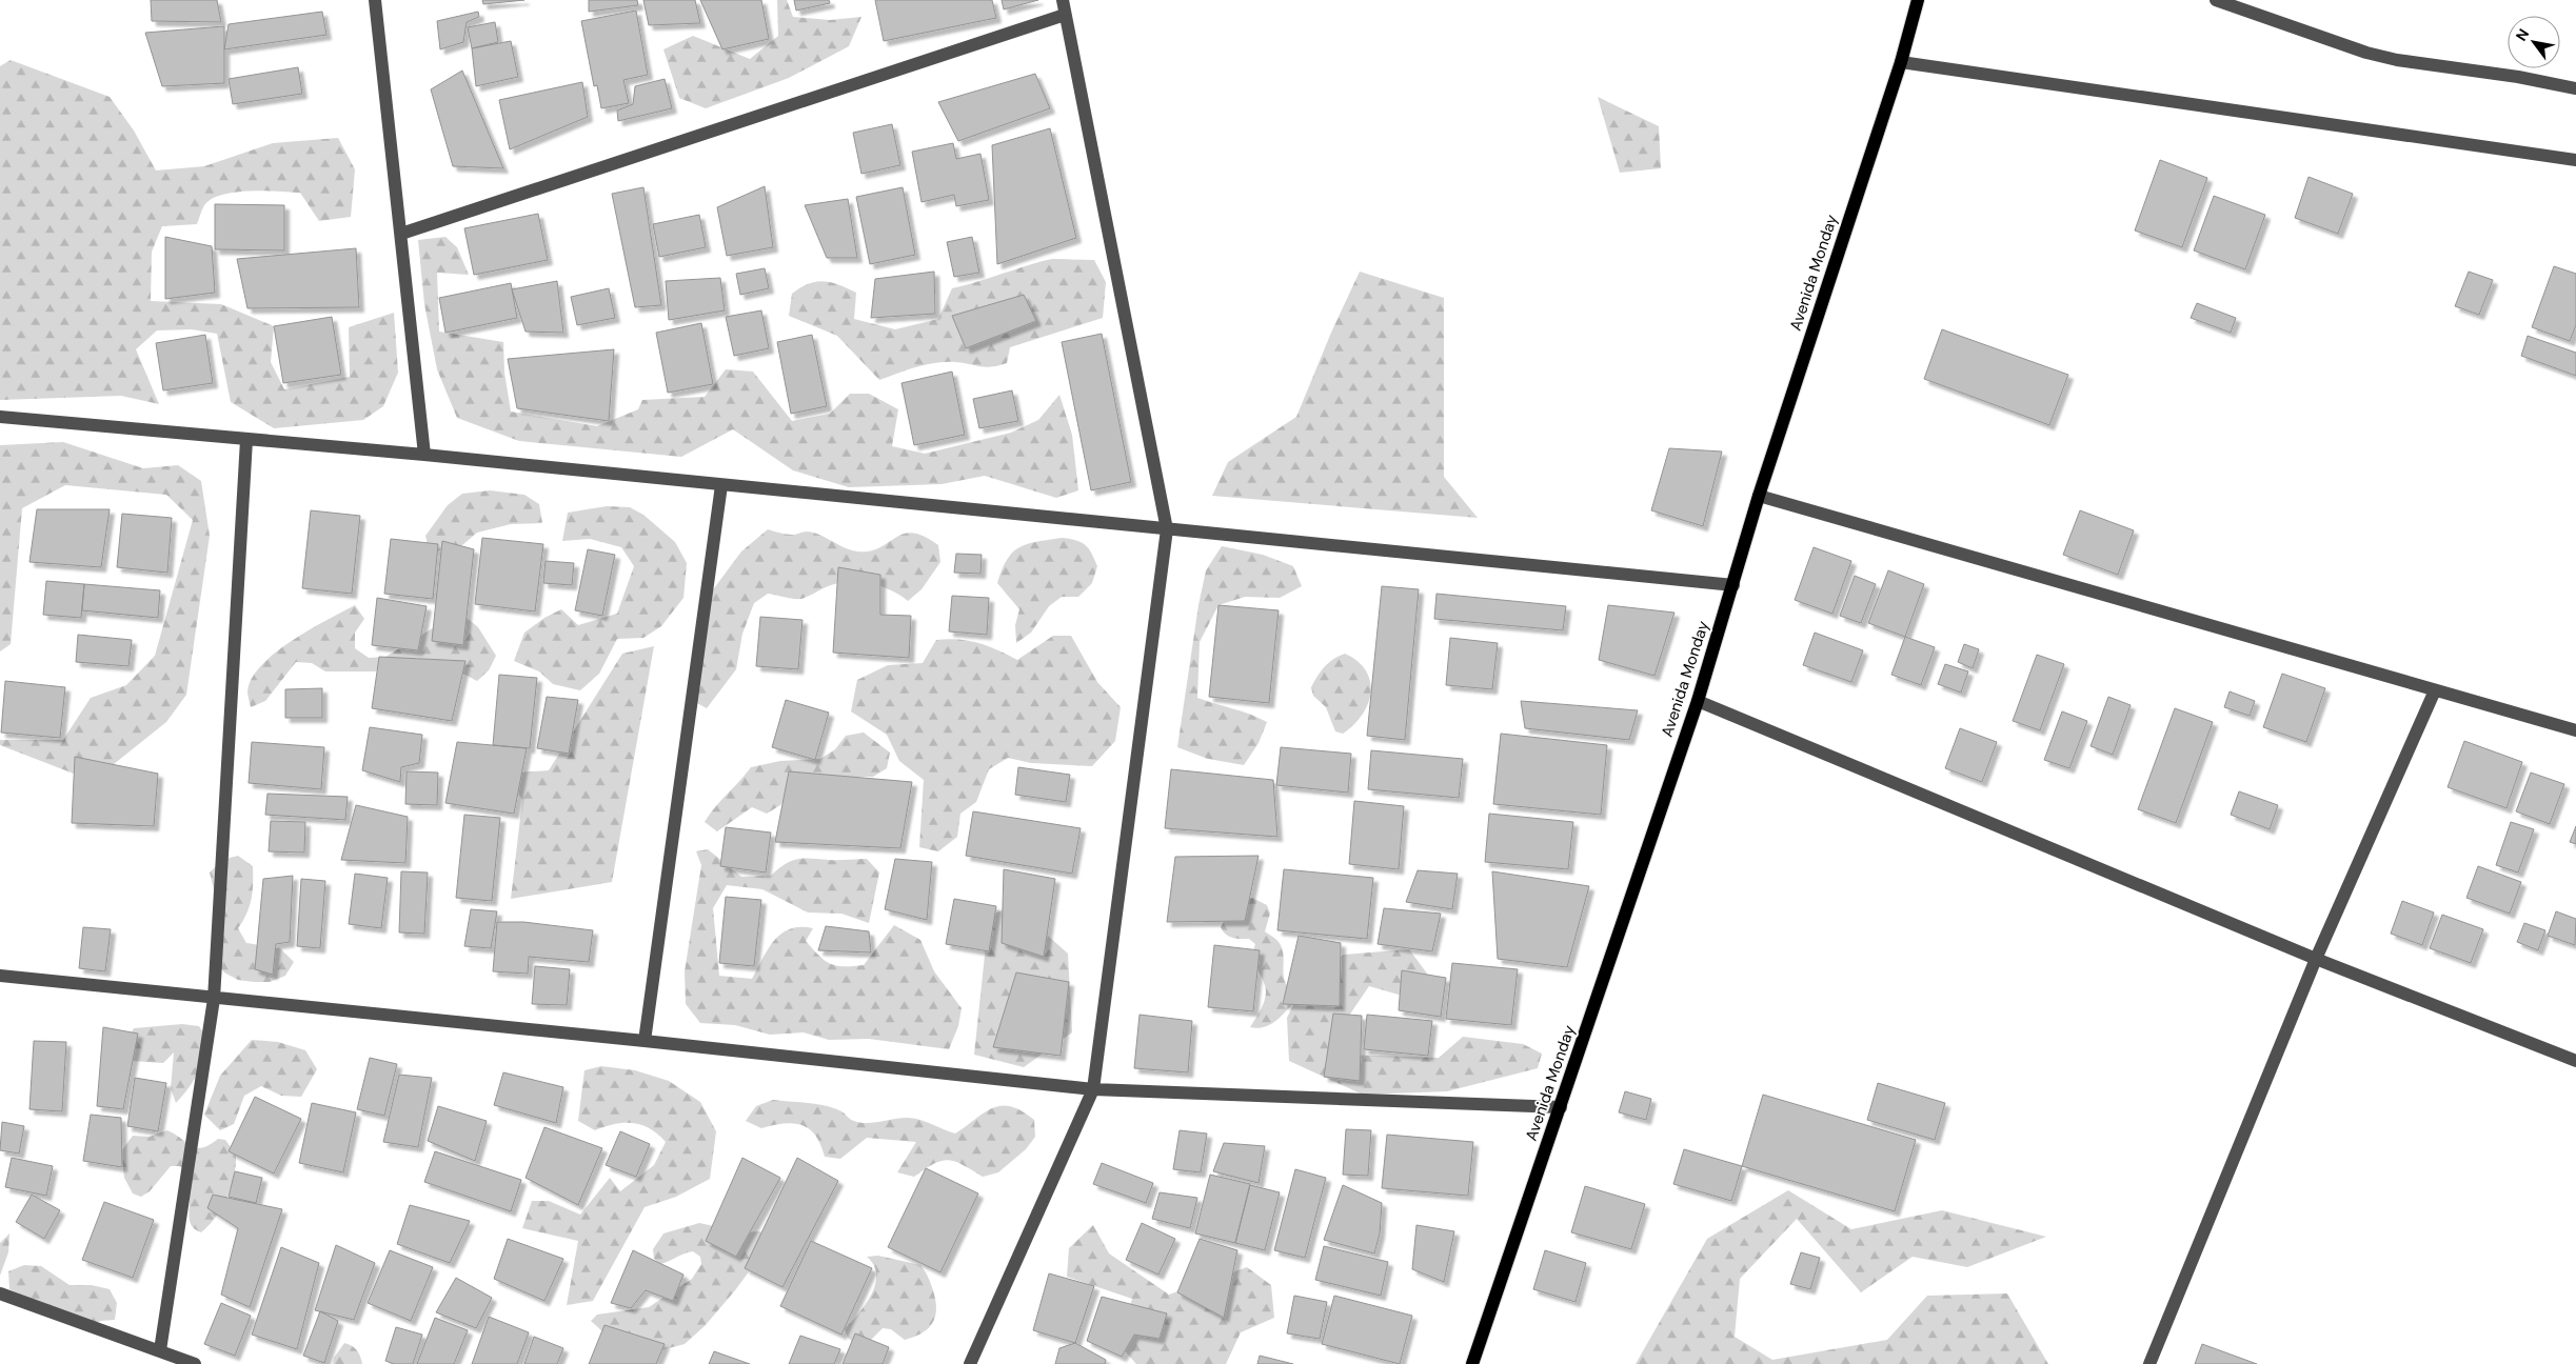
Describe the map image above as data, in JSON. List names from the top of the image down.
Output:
{
  "streets": {
    "main road": ["Avenida Monday"]
  },
  "north": "top left"
}
